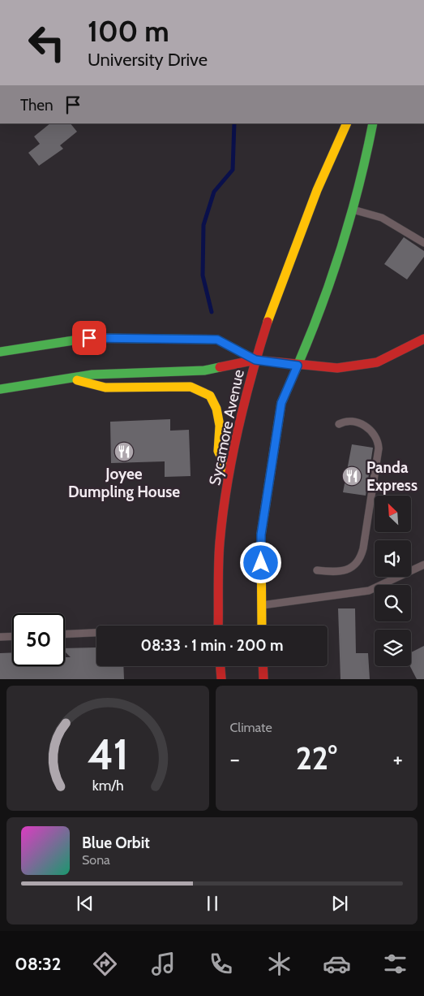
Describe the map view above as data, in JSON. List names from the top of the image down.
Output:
{
  "streets": {
    "main road": ["Sycamore Avenue"]
  },
  "places": {
    "restaurant": ["Joyee Dumpling House", "Panda Express"]
  },
  "north": "top left",
  "page": {
    "turn": ["100 m", "University Drive"],
    "then": "Then",
    "limit": "50",
    "trip": "08:33 · 1 min · 200 m",
    "tile": "Climate",
    "heat": ["−", "22°", "+"],
    "song": ["Blue Orbit", "Sona"],
    "tabs": "08:32",
    "gauge": ["41", "km/h"]
  }
}
